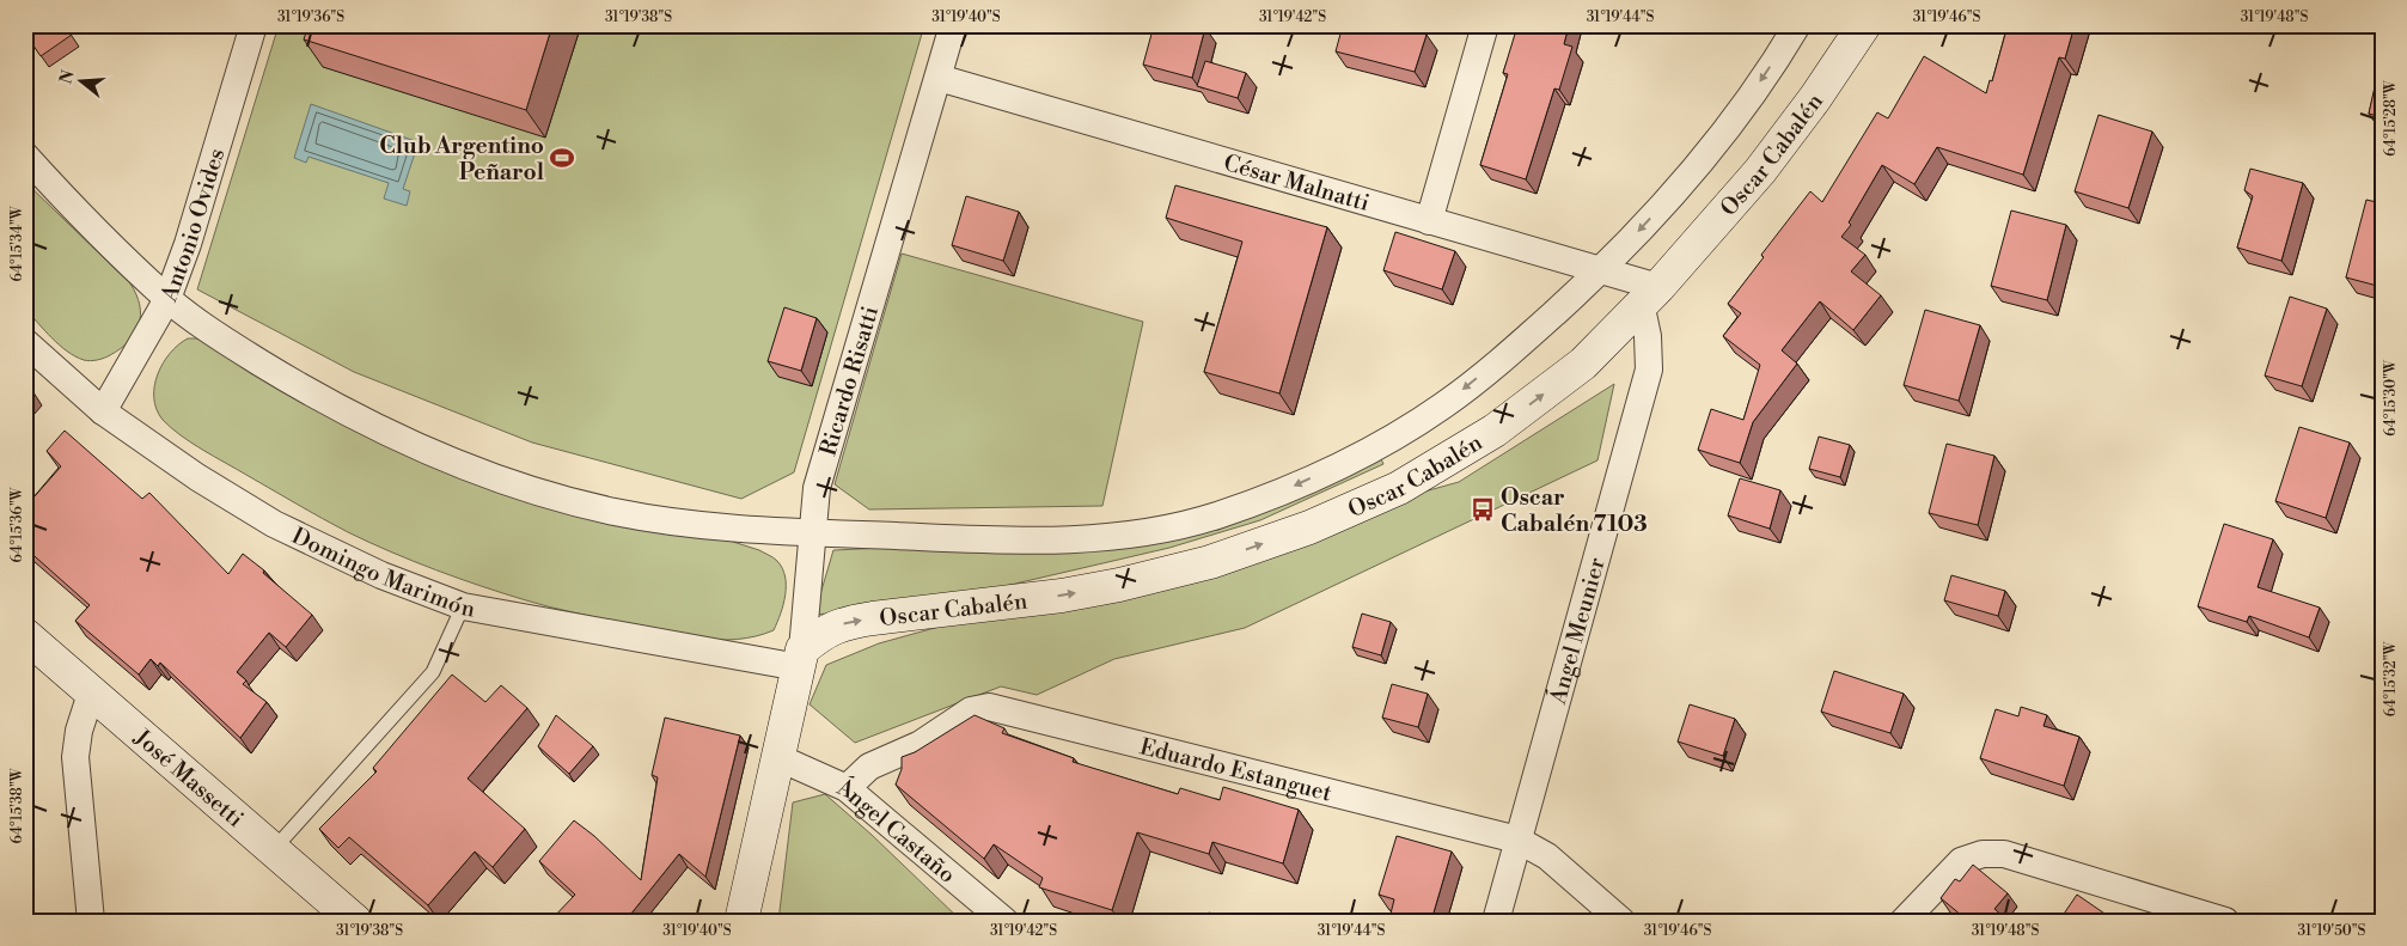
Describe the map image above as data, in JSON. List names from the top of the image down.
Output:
{
  "streets": {
    "main road": ["Oscar Cabalén", "Ricardo Risatti", "José Massetti"],
    "street": [
      "César Malnatti",
      "Antonio Ovides",
      "Domingo Marimón",
      "Ángel Meunier",
      "Eduardo Estanguet",
      "Ángel Castaño"
    ]
  },
  "crossings": [
    ["Oscar Cabalén", "César Malnatti"],
    ["Oscar Cabalén", "Ricardo Risatti"],
    ["Oscar Cabalén", "Domingo Marimón"],
    ["Oscar Cabalén", "Ángel Meunier"],
    ["César Malnatti", "Ricardo Risatti"],
    ["César Malnatti", "Ángel Meunier"],
    ["Antonio Ovides", "Domingo Marimón"],
    ["Ricardo Risatti", "Domingo Marimón"],
    ["Ricardo Risatti", "Ángel Castaño"],
    ["Ángel Meunier", "Eduardo Estanguet"],
    ["Eduardo Estanguet", "Ángel Castaño"]
  ],
  "one_way": ["Oscar Cabalén"],
  "places": {
    "sports": ["Club Argentino Peñarol"],
    "bus stop": ["Oscar Cabalén 7103"]
  },
  "north": "left",
  "coordinates": [
    "31°19'36\"S",
    "31°19'38\"S",
    "31°19'40\"S",
    "31°19'42\"S",
    "31°19'44\"S",
    "31°19'46\"S",
    "31°19'48\"S",
    "64°15'28\"W",
    "64°15'34\"W",
    "64°15'30\"W",
    "64°15'36\"W",
    "64°15'32\"W",
    "64°15'38\"W",
    "31°19'50\"S"
  ]
}
